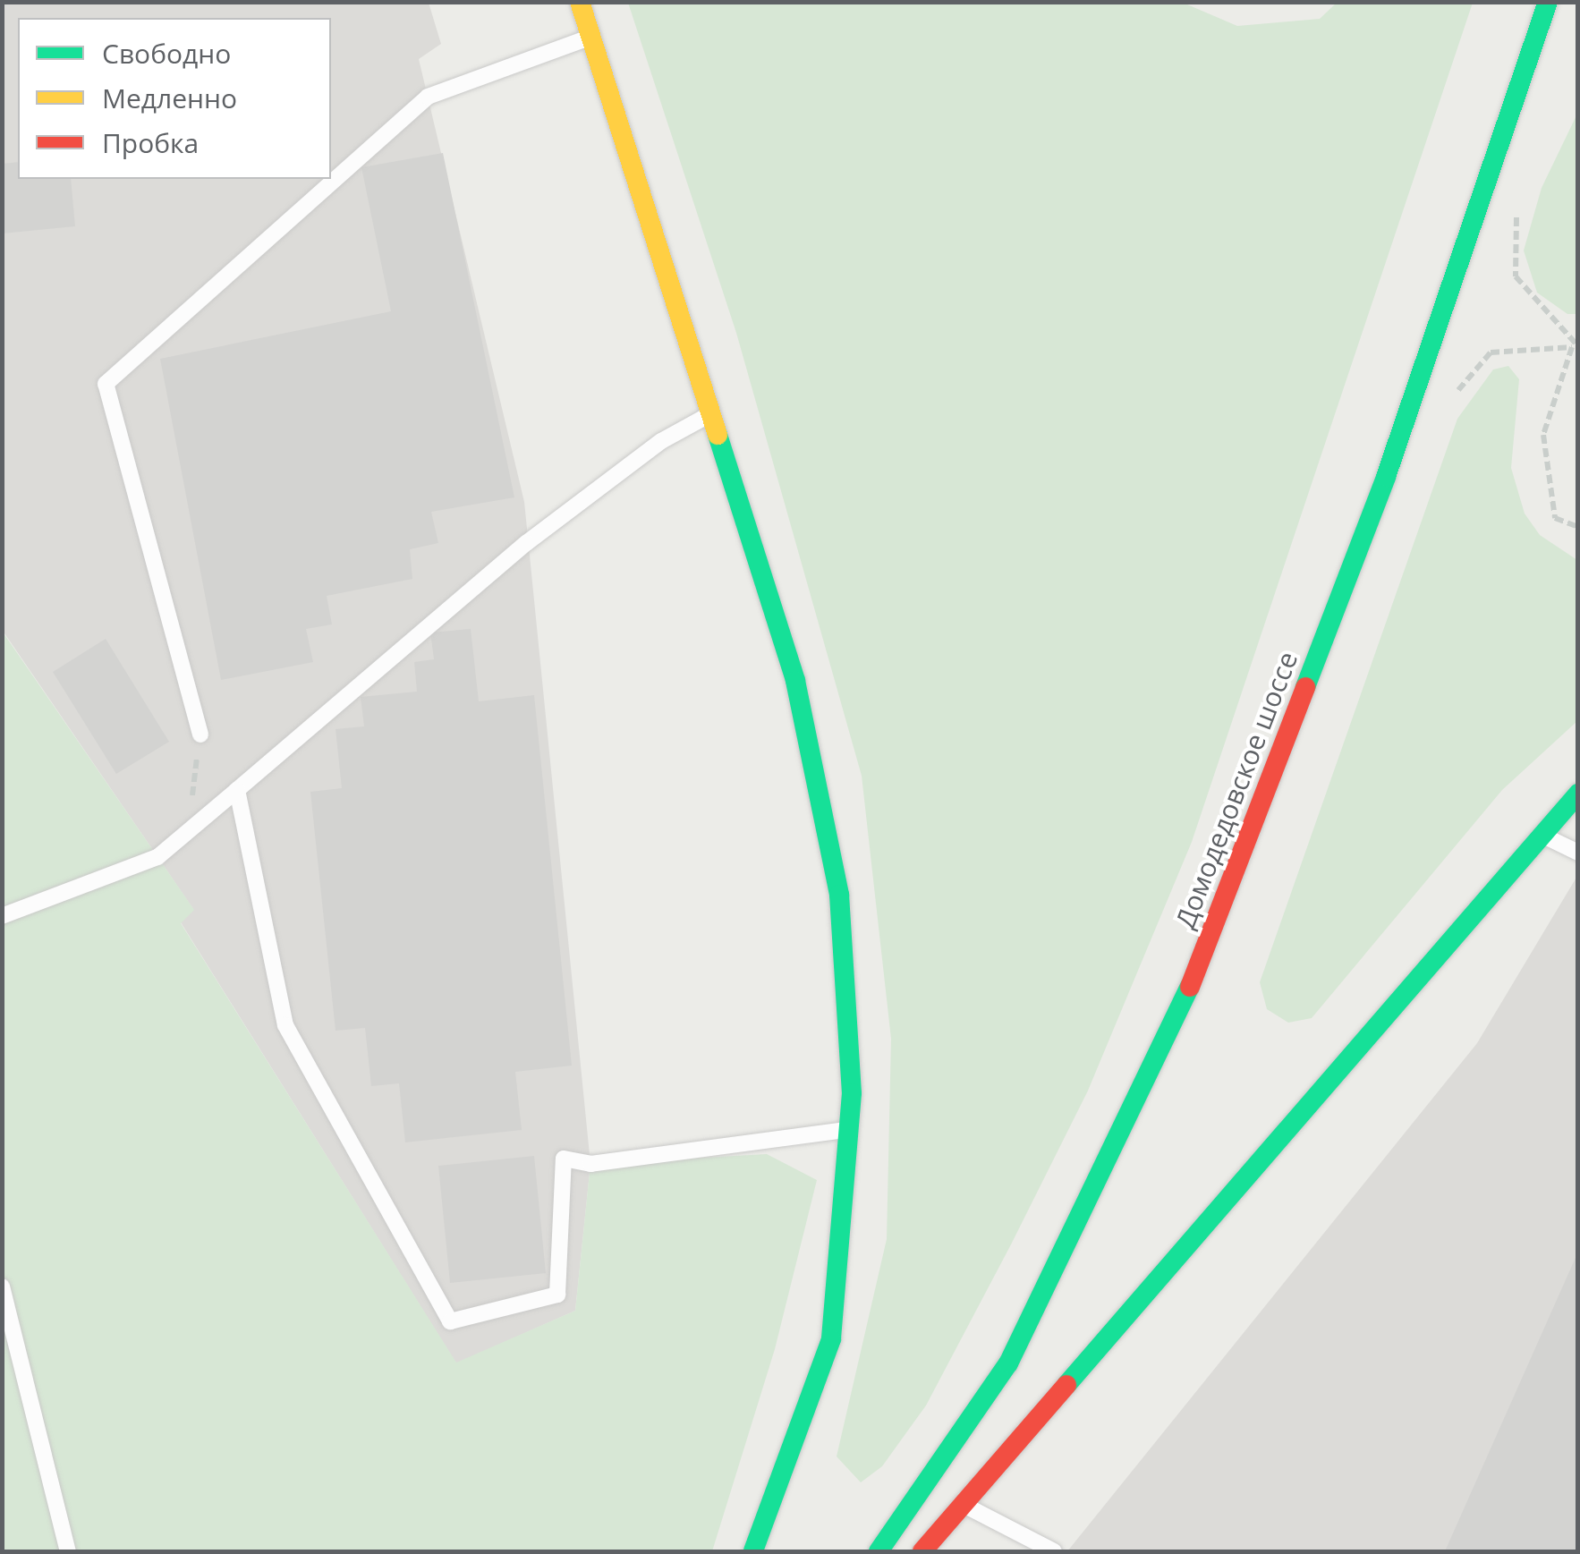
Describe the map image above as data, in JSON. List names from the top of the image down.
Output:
{
  "streets": {
    "main road": ["Домодедовское шоссе"]
  },
  "legend": ["Свободно", "Медленно", "Пробка"]
}
